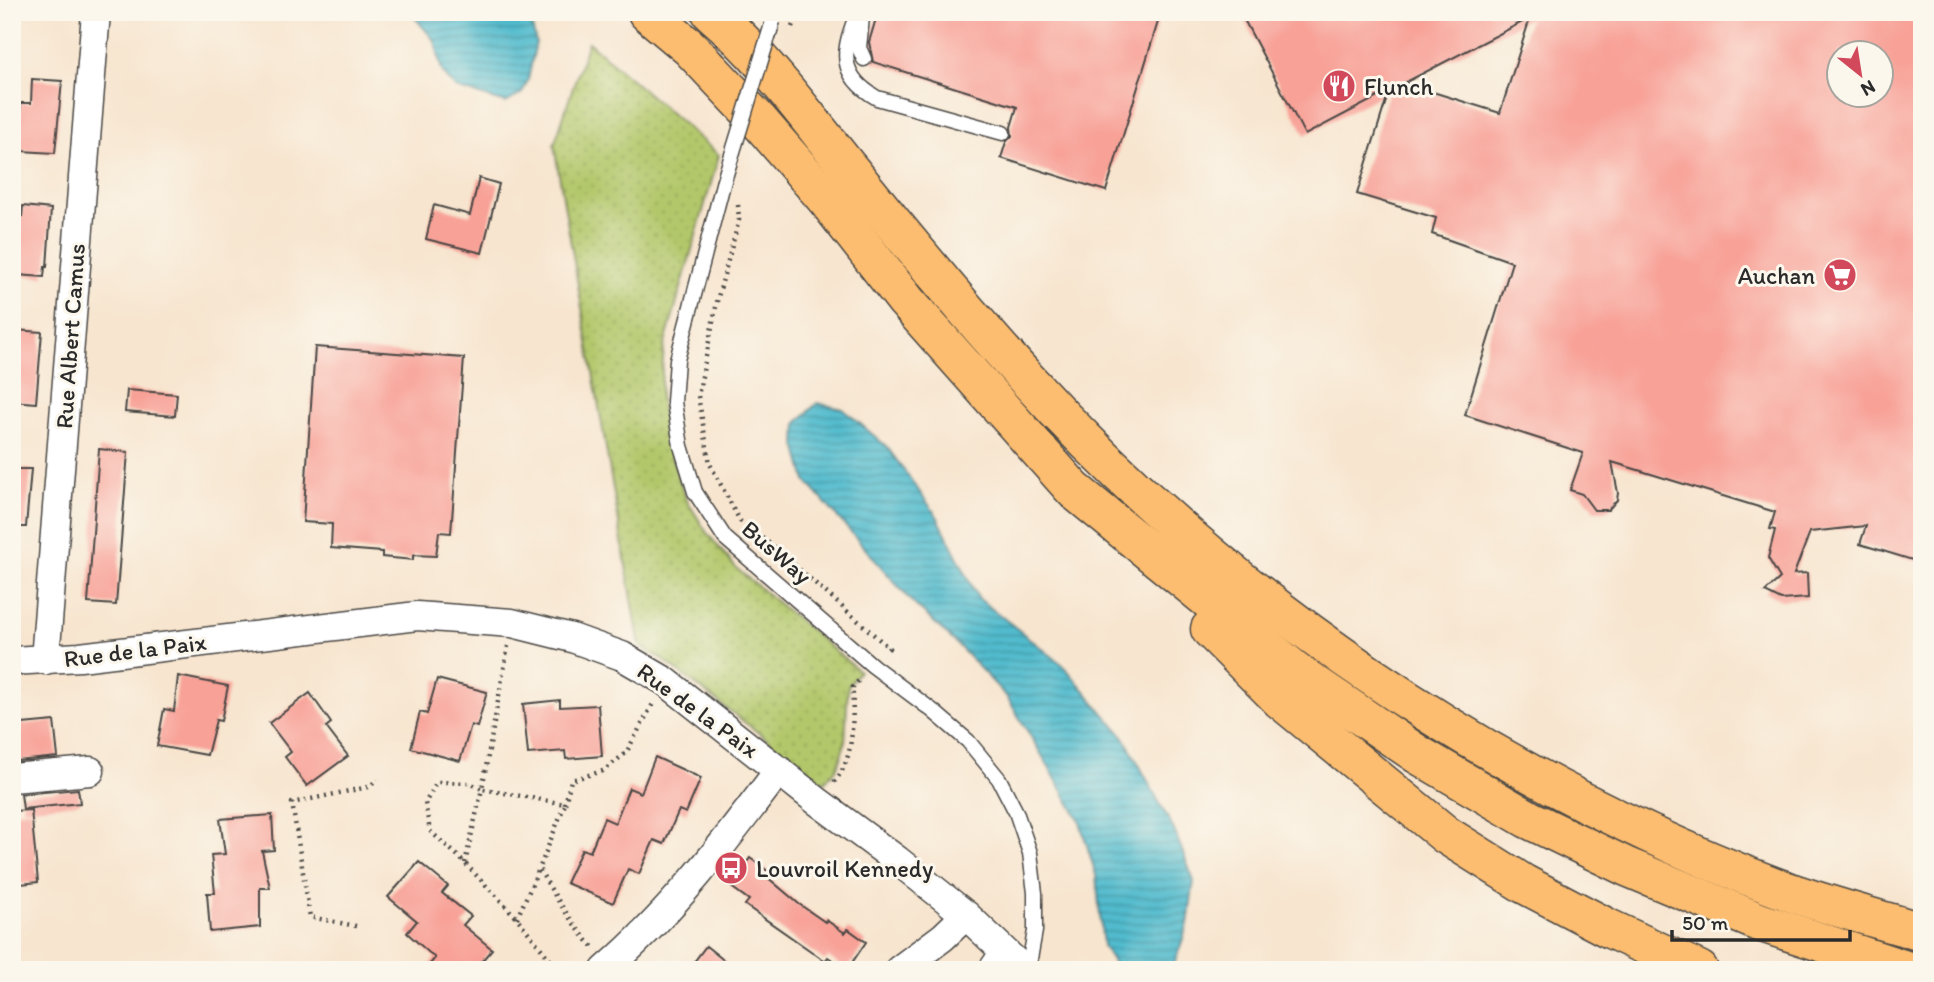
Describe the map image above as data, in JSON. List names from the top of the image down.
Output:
{
  "streets": {
    "street": ["Rue Albert Camus", "Rue de la Paix"],
    "lane": ["BusWay"]
  },
  "crossings": [
    ["Rue Albert Camus", "Rue de la Paix"],
    ["BusWay", "Rue de la Paix"]
  ],
  "places": {
    "restaurant": ["Flunch"],
    "supermarket": ["Auchan"],
    "bus stop": ["Louvroil Kennedy"]
  },
  "scale_bar": "50 m",
  "north": "bottom right"
}
